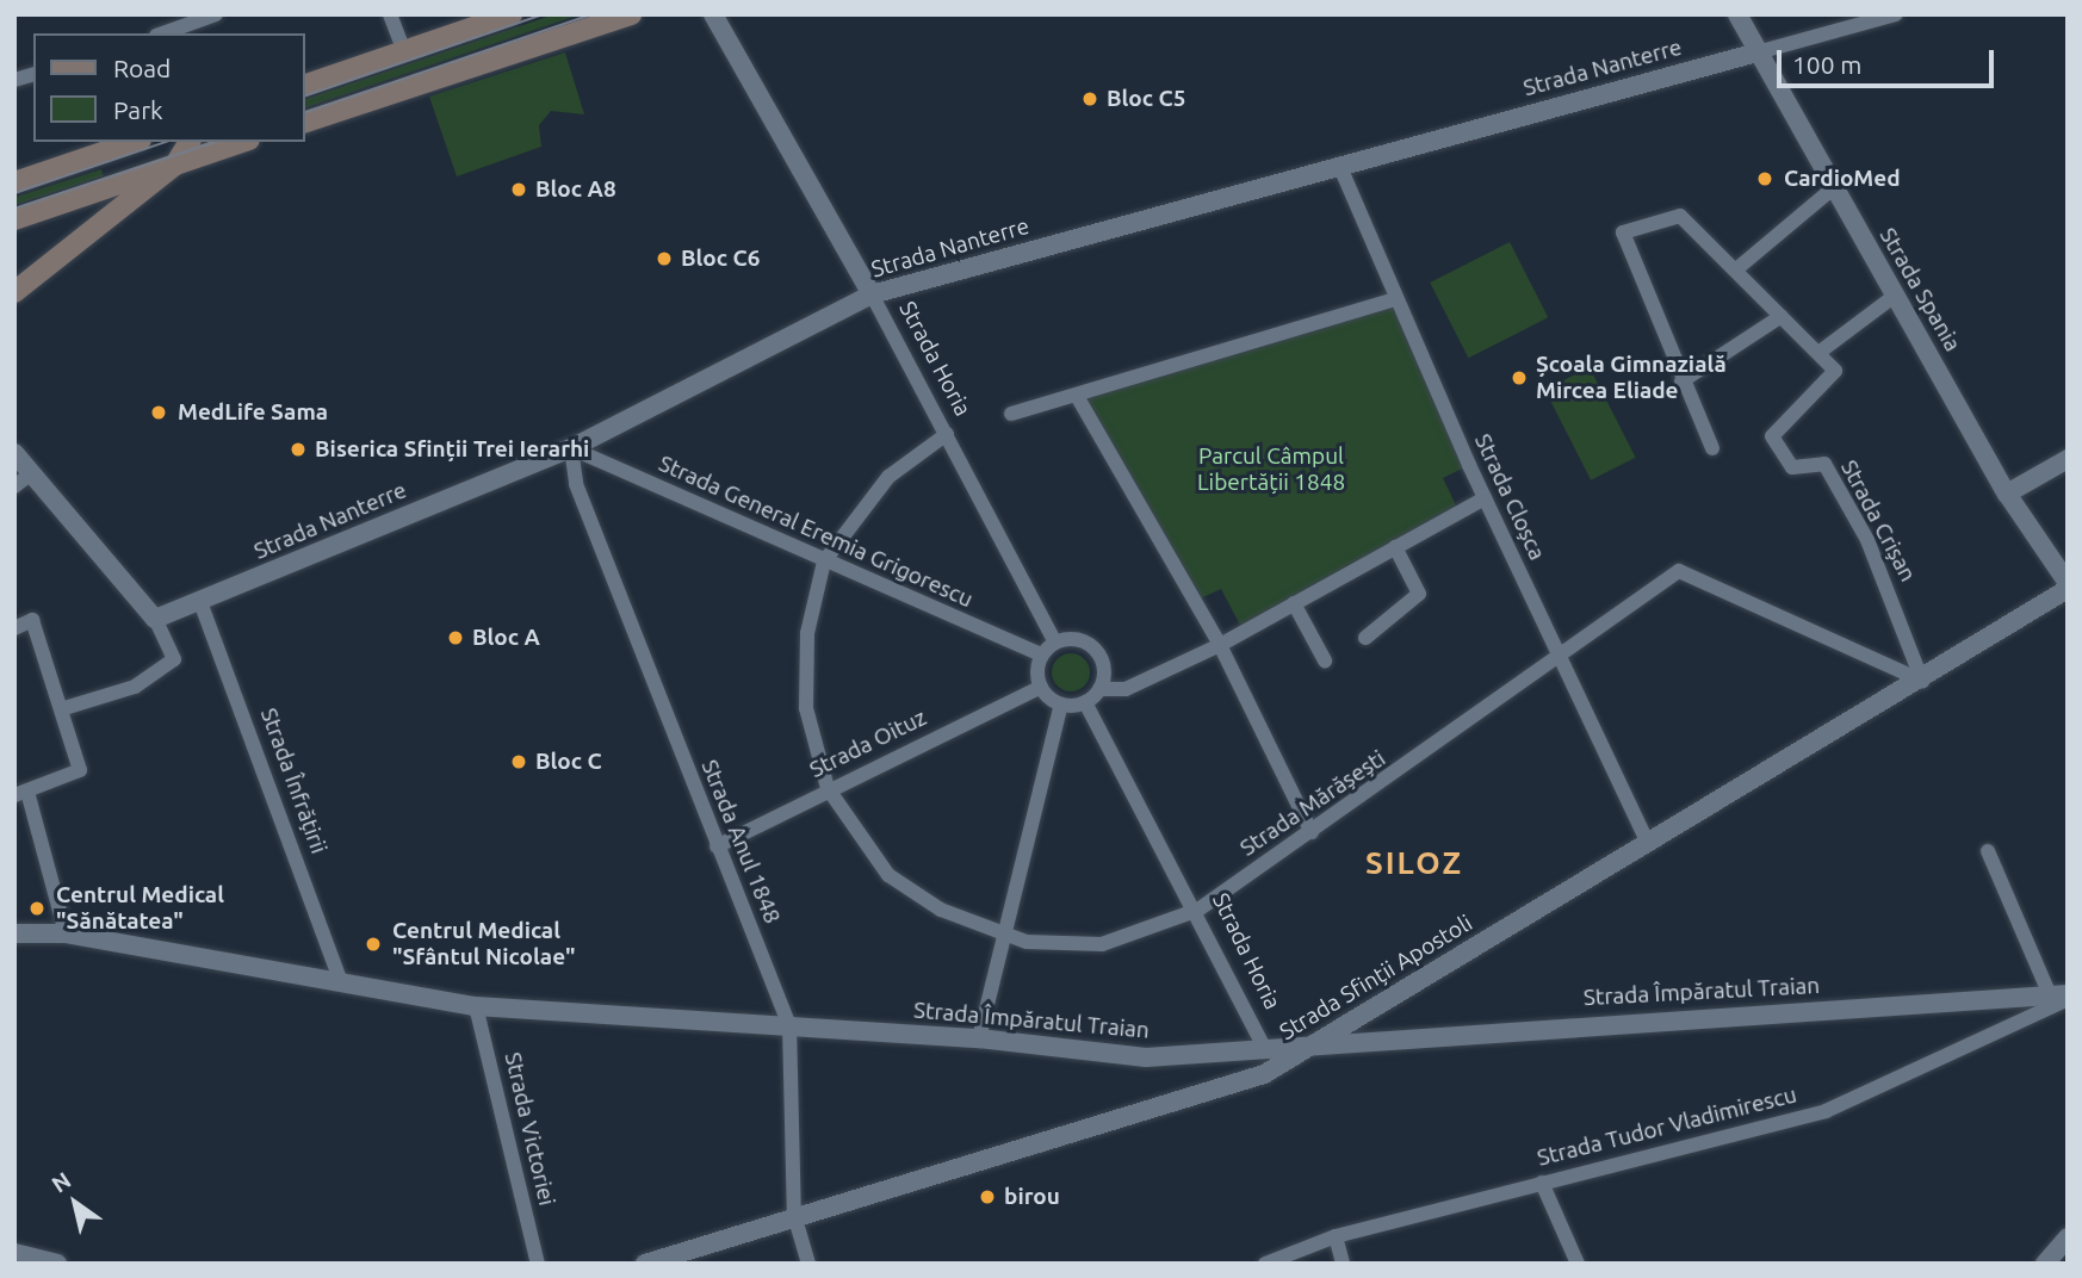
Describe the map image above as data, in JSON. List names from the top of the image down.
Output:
{
  "streets": {
    "street": [
      "Strada Nanterre",
      "Strada Spania",
      "Strada Horia",
      "Strada Cloșca",
      "Strada Crișan",
      "Strada General Eremia Grigorescu",
      "Strada Oituz",
      "Strada Înfrățirii",
      "Strada Mărășești",
      "Strada Anul 1848",
      "Strada Sfinții Apostoli",
      "Strada Împăratul Traian",
      "Strada Tudor Vladimirescu",
      "Strada Victoriei"
    ]
  },
  "crossings": [
    ["Strada Nanterre", "Strada Spania"],
    ["Strada Nanterre", "Strada Horia"],
    ["Strada Nanterre", "Strada Cloșca"],
    ["Strada Nanterre", "Strada General Eremia Grigorescu"],
    ["Strada Nanterre", "Strada Înfrățirii"],
    ["Strada Nanterre", "Strada Anul 1848"],
    ["Strada Spania", "Strada Sfinții Apostoli"],
    ["Strada Horia", "Strada General Eremia Grigorescu"],
    ["Strada Horia", "Strada Oituz"],
    ["Strada Horia", "Strada Mărășești"],
    ["Strada Horia", "Strada Împăratul Traian"],
    ["Strada Cloșca", "Strada Mărășești"],
    ["Strada Cloșca", "Strada Sfinții Apostoli"],
    ["Strada Crișan", "Strada Mărășești"],
    ["Strada Crișan", "Strada Sfinții Apostoli"],
    ["Strada General Eremia Grigorescu", "Strada Oituz"],
    ["Strada General Eremia Grigorescu", "Strada Mărășești"],
    ["Strada General Eremia Grigorescu", "Strada Anul 1848"],
    ["Strada Oituz", "Strada Mărășești"],
    ["Strada Oituz", "Strada Anul 1848"],
    ["Strada Înfrățirii", "Strada Împăratul Traian"],
    ["Strada Mărășești", "Strada Sfinții Apostoli"],
    ["Strada Anul 1848", "Strada Sfinții Apostoli"],
    ["Strada Anul 1848", "Strada Împăratul Traian"],
    ["Strada Sfinții Apostoli", "Strada Împăratul Traian"],
    ["Strada Împăratul Traian", "Strada Tudor Vladimirescu"],
    ["Strada Împăratul Traian", "Strada Victoriei"]
  ],
  "districts": ["SILOZ"],
  "parks": ["Parcul Câmpul Libertății 1848"],
  "places": [
    "Bloc C5",
    "CardioMed",
    "Bloc A8",
    "Bloc C6",
    "Școala Gimnazială Mircea Eliade",
    "MedLife Sama",
    "Biserica Sfinții Trei Ierarhi",
    "Bloc A",
    "Bloc C",
    "Centrul Medical \"Sănătatea\"",
    "Centrul Medical \"Sfântul Nicolae\"",
    "birou"
  ],
  "legend": ["Road", "Park"],
  "scale_bar": "100 m",
  "north": "top left"
}
